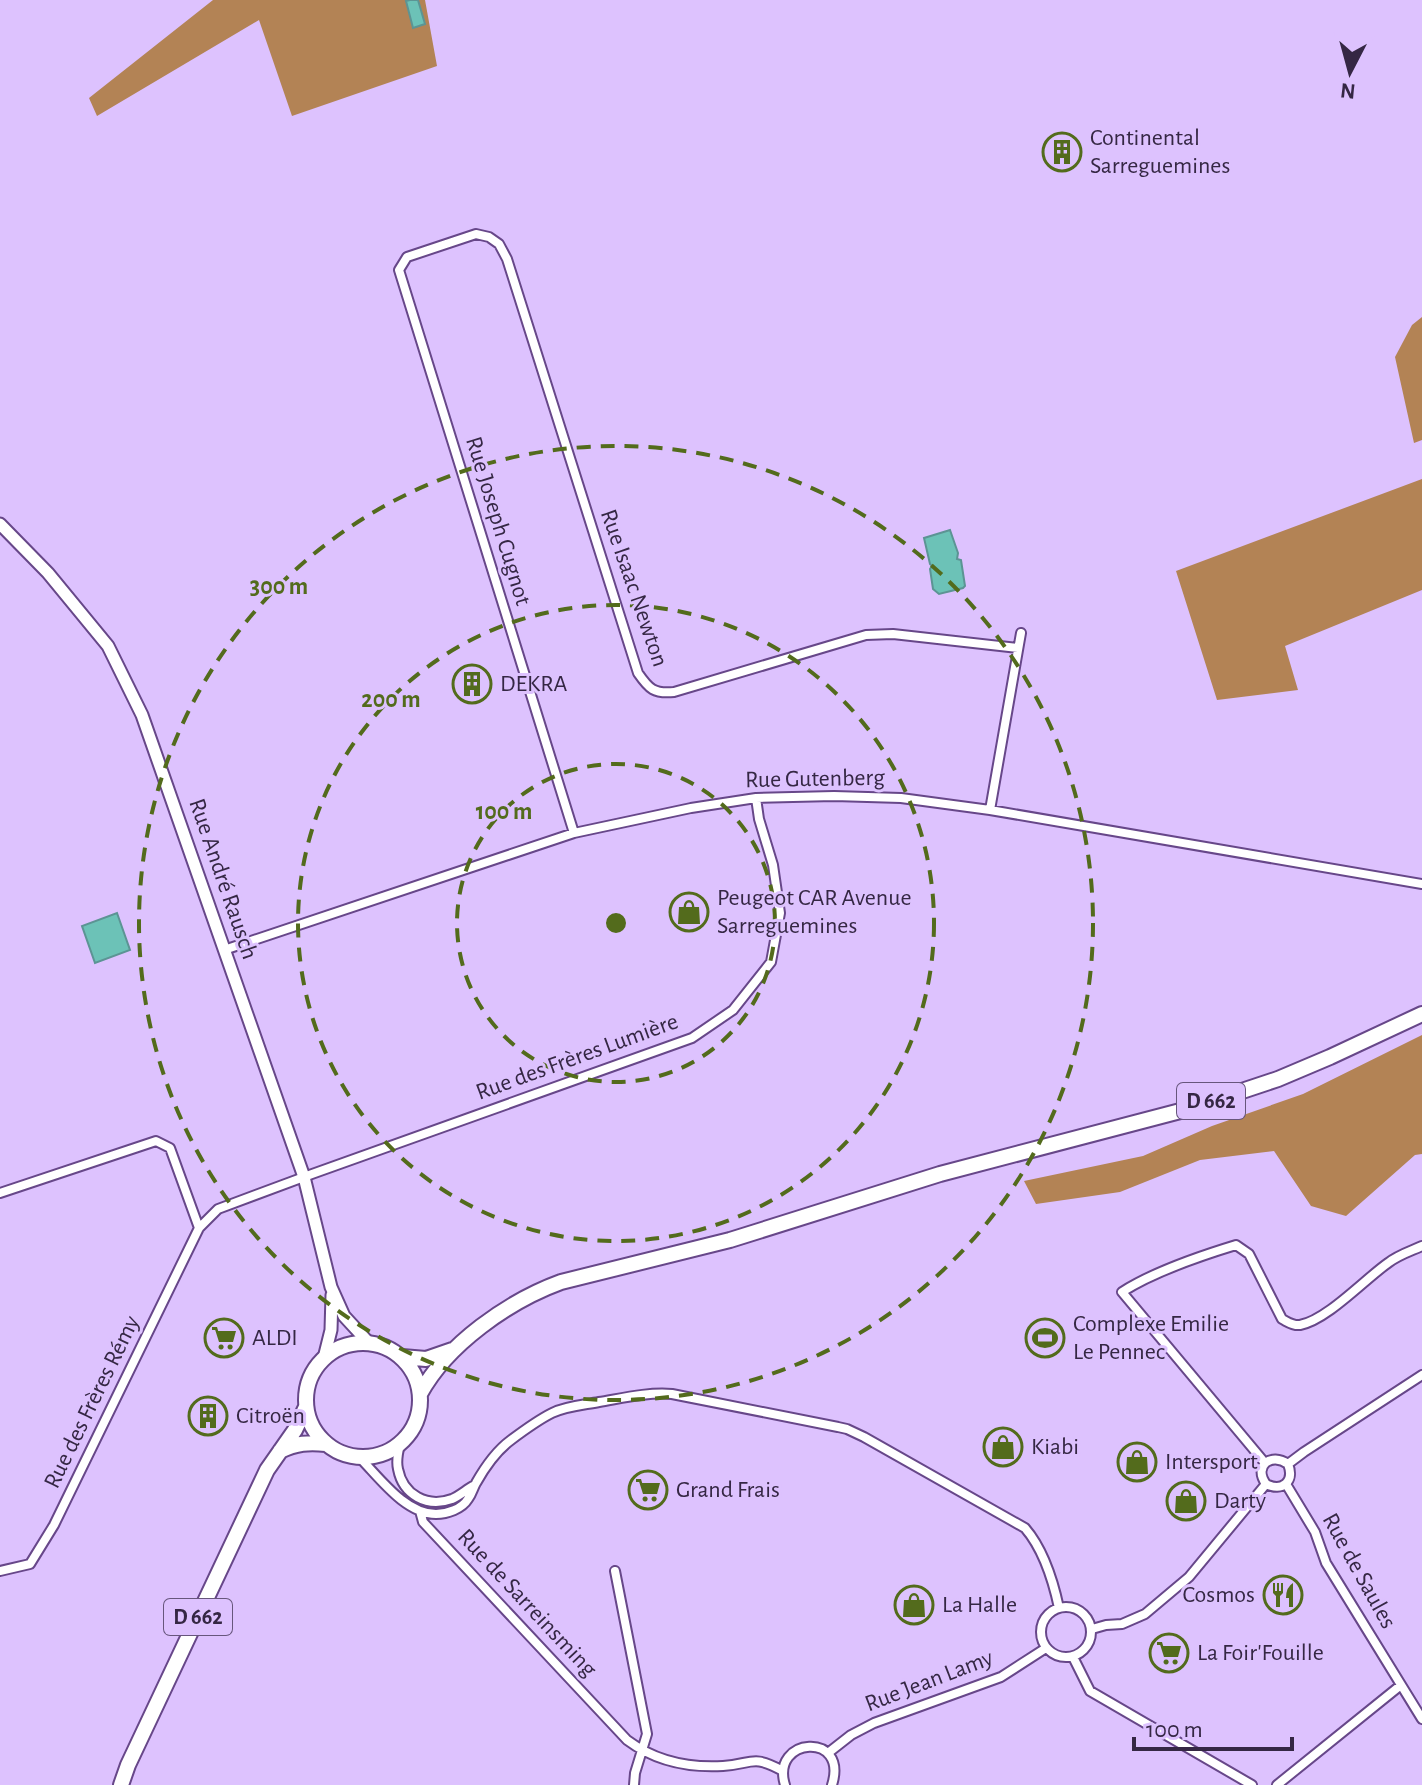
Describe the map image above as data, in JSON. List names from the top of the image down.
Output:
{
  "streets": {
    "main road": ["D 662"],
    "street": [
      "Rue Joseph Cugnot",
      "Rue Isaac Newton",
      "Rue Gutenberg",
      "Rue André Rausch",
      "Rue des Frères Lumière",
      "Rue des Frères Rémy",
      "Rue de Saules",
      "Rue de Sarreinsming",
      "Rue Jean Lamy"
    ]
  },
  "crossings": [
    ["Rue Joseph Cugnot", "Rue Isaac Newton"],
    ["Rue Joseph Cugnot", "Rue Gutenberg"],
    ["Rue Gutenberg", "Rue André Rausch"],
    ["Rue Gutenberg", "Rue des Frères Lumière"],
    ["Rue André Rausch", "Rue des Frères Lumière"],
    ["Rue André Rausch", "D 662"],
    ["Rue André Rausch", "Rue des Frères Rémy"],
    ["Rue André Rausch", "Rue de Sarreinsming"],
    ["Rue des Frères Lumière", "Rue des Frères Rémy"],
    ["D 662", "Rue de Sarreinsming"]
  ],
  "places": {
    "building": ["Continental Sarreguemines", "DEKRA", "Citroën"],
    "shop": [
      "Peugeot CAR Avenue Sarreguemines",
      "Kiabi",
      "Intersport",
      "Darty",
      "La Halle"
    ],
    "supermarket": ["ALDI", "Grand Frais", "La Foir'Fouille"],
    "sports": ["Complexe Emilie Le Pennec"],
    "restaurant": ["Cosmos"]
  },
  "scale_bar": "100 m",
  "north": "bottom",
  "rings": ["300 m", "200 m", "100 m"]
}
